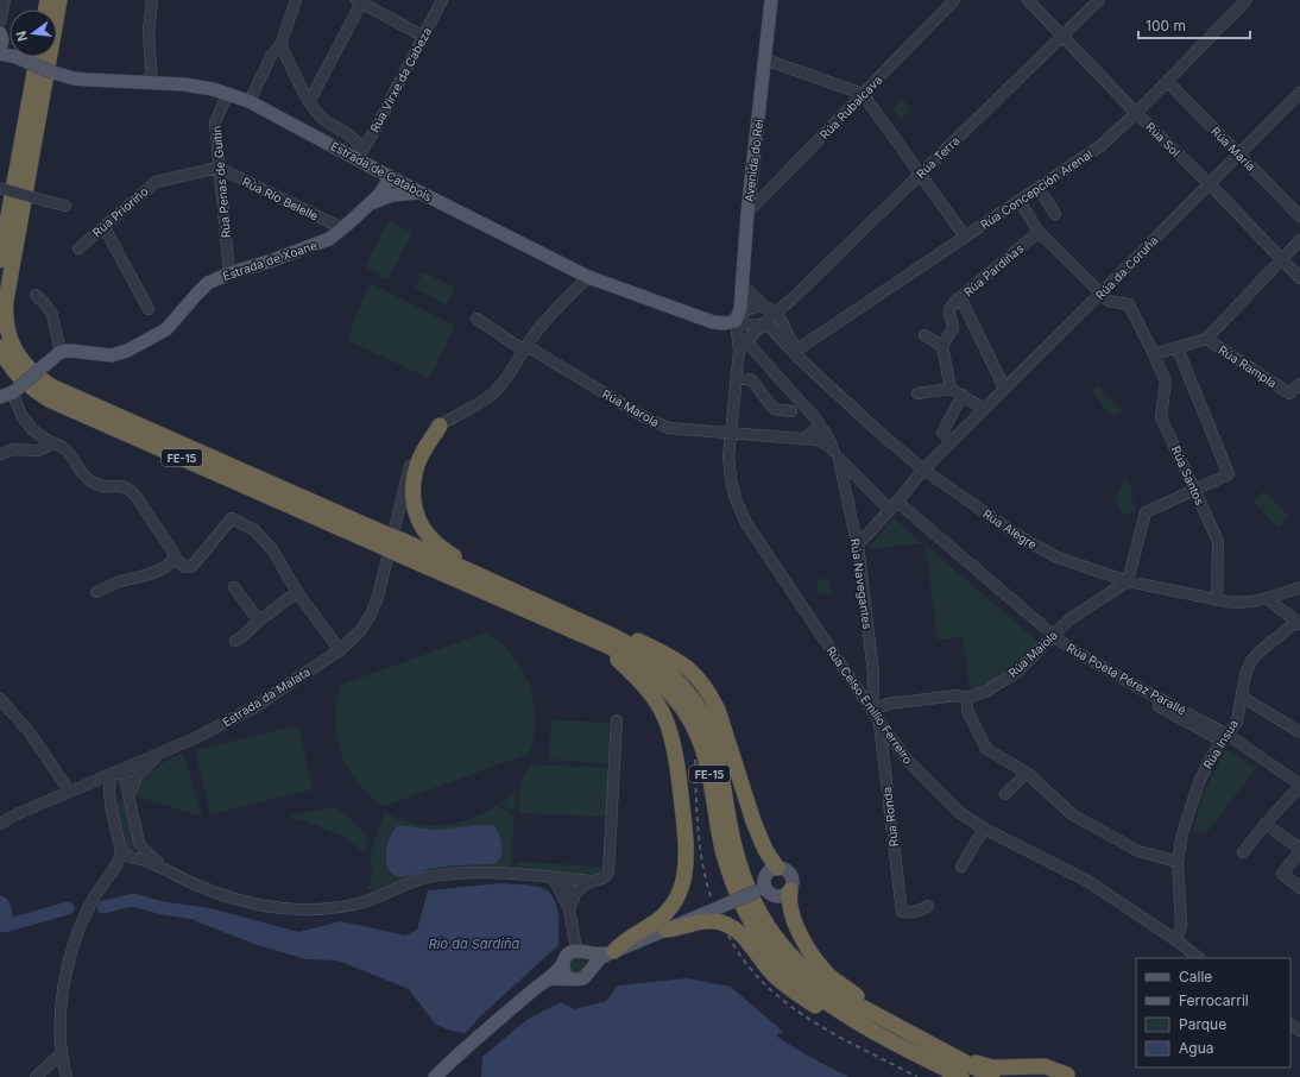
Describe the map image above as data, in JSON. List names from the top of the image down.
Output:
{
  "streets": {
    "highway": ["FE-15"],
    "main road": ["Avenida do Rei", "Estrada de Catabois", "Estrada de Xoane"],
    "street": [
      "Rúa Virxe da Cabeza",
      "Rúa Rubalcava",
      "Rúa Sol",
      "Rúa María",
      "Rúa Terra",
      "Rúa Penas de Guitín",
      "Rúa Concepción Arenal",
      "Rúa Río Belelle",
      "Rúa Prioriño",
      "Rúa da Coruña",
      "Rúa Pardiñas",
      "Rúa Rampla",
      "Rúa Marola",
      "Rúa Santos",
      "Rúa Alegre",
      "Rúa Navegantes",
      "Rúa Maiola",
      "Rúa Poeta Pérez Parallé",
      "Estrada da Malata",
      "Rúa Celso Emilio Ferreiro",
      "Rúa Insua",
      "Rúa Ronda"
    ]
  },
  "crossings": [
    ["Rúa Virxe da Cabeza", "Estrada de Catabois"],
    ["Rúa Rubalcava", "Avenida do Rei"],
    ["Rúa Sol", "Rúa Terra"],
    ["Rúa Sol", "Rúa Concepción Arenal"],
    ["Rúa Sol", "Rúa da Coruña"],
    ["Rúa María", "Rúa Concepción Arenal"],
    ["Rúa María", "Rúa da Coruña"],
    ["Rúa Terra", "Rúa Alegre"],
    ["Avenida do Rei", "Estrada de Catabois"],
    ["Avenida do Rei", "Rúa Celso Emilio Ferreiro"],
    ["Estrada de Catabois", "Rúa Penas de Guitín"],
    ["Estrada de Catabois", "Estrada da Malata"],
    ["Estrada de Catabois", "Rúa Celso Emilio Ferreiro"],
    ["Rúa Penas de Guitín", "Rúa Río Belelle"],
    ["Rúa Penas de Guitín", "Rúa Prioriño"],
    ["Rúa Penas de Guitín", "Estrada de Xoane"],
    ["Rúa Concepción Arenal", "Rúa Alegre"],
    ["Rúa Río Belelle", "Rúa Prioriño"],
    ["Rúa Río Belelle", "Estrada de Xoane"],
    ["Rúa da Coruña", "Rúa Pardiñas"],
    ["Rúa da Coruña", "Rúa Santos"],
    ["Rúa da Coruña", "Rúa Alegre"],
    ["Rúa da Coruña", "Rúa Navegantes"],
    ["Rúa da Coruña", "Rúa Poeta Pérez Parallé"],
    ["Rúa Marola", "Rúa Navegantes"],
    ["Rúa Marola", "Estrada da Malata"],
    ["Rúa Marola", "Rúa Celso Emilio Ferreiro"],
    ["Rúa Santos", "Rúa Alegre"],
    ["Rúa Alegre", "Rúa Maiola"],
    ["Rúa Navegantes", "Rúa Maiola"],
    ["Rúa Navegantes", "Rúa Poeta Pérez Parallé"],
    ["Rúa Navegantes", "Rúa Celso Emilio Ferreiro"],
    ["Rúa Maiola", "Rúa Poeta Pérez Parallé"],
    ["Rúa Maiola", "Rúa Celso Emilio Ferreiro"],
    ["Rúa Poeta Pérez Parallé", "Rúa Insua"],
    ["Rúa Celso Emilio Ferreiro", "Rúa Insua"],
    ["Rúa Celso Emilio Ferreiro", "Rúa Ronda"]
  ],
  "water": ["Río da Sardiña"],
  "legend": [
    "Calle",
    "Ferrocarril",
    "Parque",
    "Agua"
  ],
  "scale_bar": "100 m",
  "north": "left"
}
